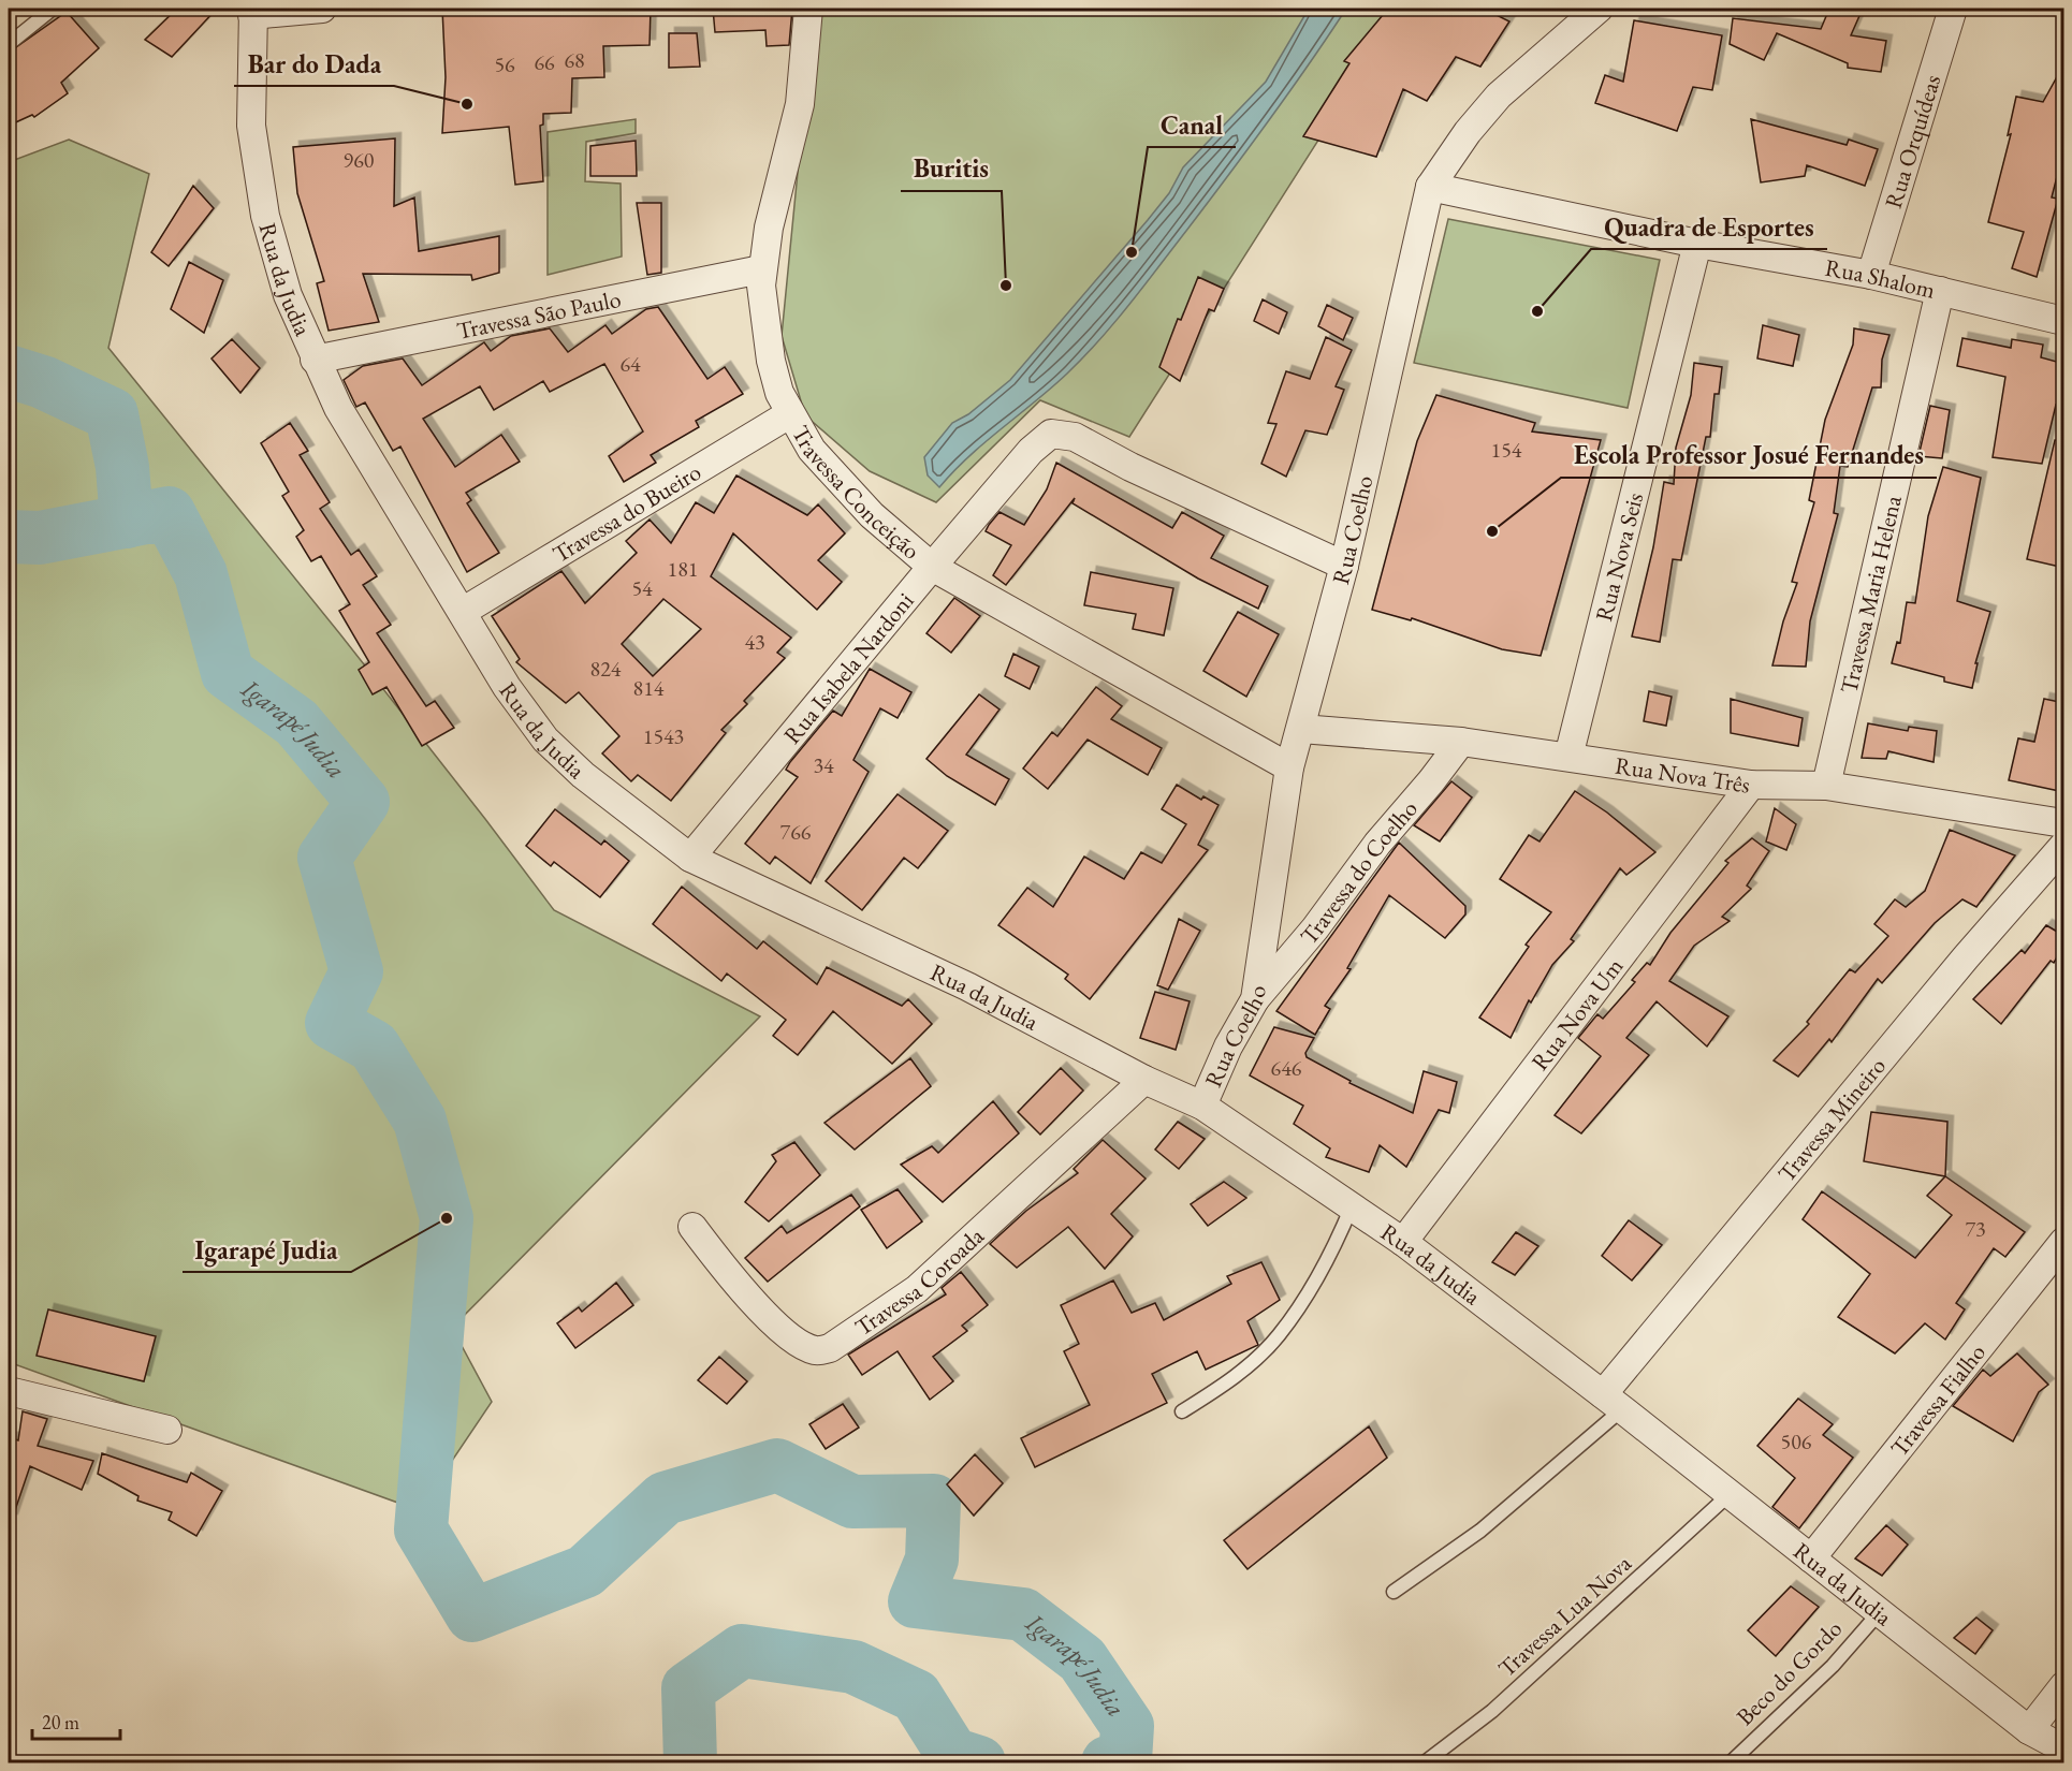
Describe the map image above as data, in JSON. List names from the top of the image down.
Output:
{
  "streets": {
    "street": [
      "Rua Orquídeas",
      "Rua Shalom",
      "Rua da Judia",
      "Travessa São Paulo",
      "Travessa Conceição",
      "Travessa do Bueiro",
      "Rua Coelho",
      "Rua Nova Seis",
      "Travessa Maria Helena",
      "Rua Isabela Nardoni",
      "Rua Nova Três",
      "Travessa do Coelho",
      "Rua Nova Um",
      "Travessa Mineiro",
      "Travessa Coroada",
      "Travessa Fialho"
    ],
    "lane": ["Travessa Lua Nova", "Beco do Gordo"]
  },
  "crossings": [
    ["Rua Orquídeas", "Rua Shalom"],
    ["Rua Shalom", "Rua Coelho"],
    ["Rua Shalom", "Rua Nova Seis"],
    ["Rua Shalom", "Travessa Maria Helena"],
    ["Rua da Judia", "Travessa São Paulo"],
    ["Rua da Judia", "Travessa do Bueiro"],
    ["Rua da Judia", "Rua Coelho"],
    ["Rua da Judia", "Rua Isabela Nardoni"],
    ["Rua da Judia", "Rua Nova Um"],
    ["Rua da Judia", "Travessa Mineiro"],
    ["Rua da Judia", "Travessa Coroada"],
    ["Rua da Judia", "Travessa Fialho"],
    ["Rua da Judia", "Travessa Lua Nova"],
    ["Rua da Judia", "Beco do Gordo"],
    ["Travessa São Paulo", "Travessa Conceição"],
    ["Travessa Conceição", "Travessa do Bueiro"],
    ["Travessa Conceição", "Rua Coelho"],
    ["Travessa Conceição", "Rua Isabela Nardoni"],
    ["Rua Coelho", "Rua Isabela Nardoni"],
    ["Rua Coelho", "Rua Nova Três"],
    ["Rua Coelho", "Travessa do Coelho"],
    ["Rua Nova Seis", "Rua Nova Três"],
    ["Travessa Maria Helena", "Rua Nova Três"],
    ["Rua Nova Três", "Travessa do Coelho"],
    ["Rua Nova Três", "Rua Nova Um"]
  ],
  "water": ["Igarapé Judia"],
  "places": [
    "Bar do Dada",
    "Canal",
    "Buritis",
    "Quadra de Esportes",
    "Escola Professor Josué Fernandes",
    "Igarapé Judia"
  ],
  "house_numbers": [
    "68",
    "66",
    "56",
    "960",
    "64",
    "154",
    "181",
    "54",
    "43",
    "824",
    "814",
    "1543",
    "34",
    "766",
    "646",
    "73",
    "506"
  ],
  "scale_bar": "20 m"
}
